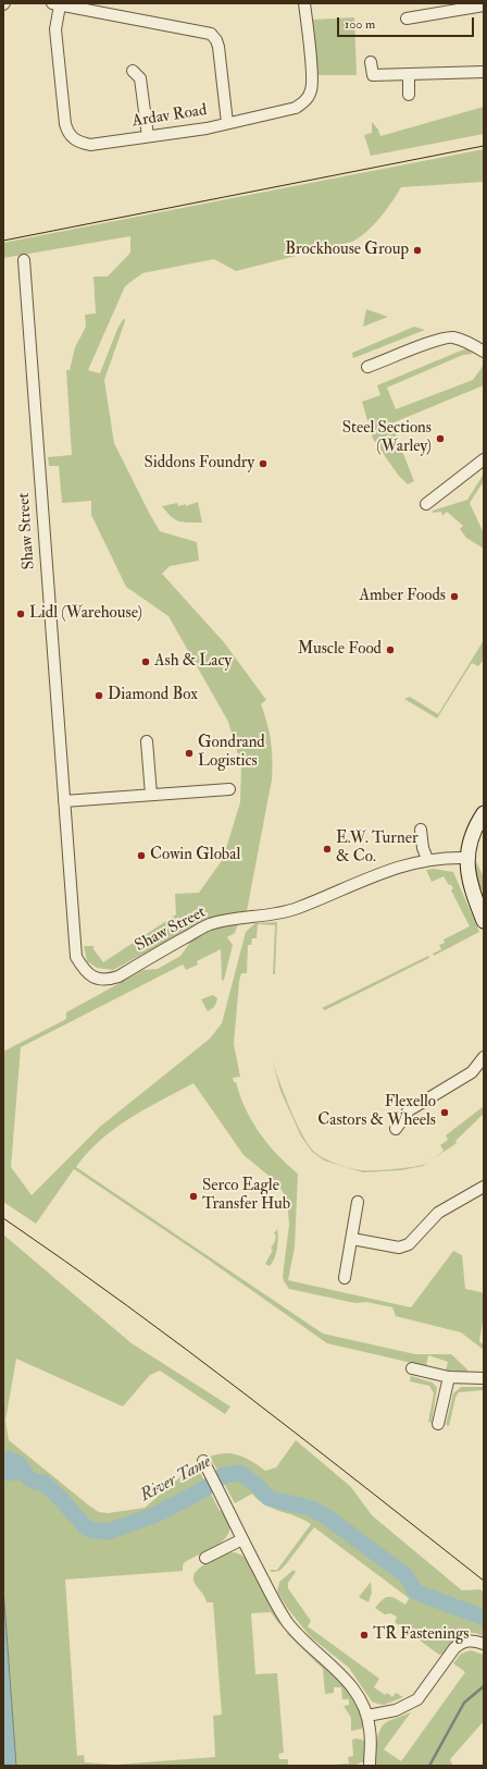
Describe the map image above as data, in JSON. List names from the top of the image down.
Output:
{
  "streets": {
    "street": ["Ardav Road", "Shaw Street"]
  },
  "water": ["River Tame"],
  "places": [
    "Brockhouse Group",
    "Steel Sections (Warley)",
    "Siddons Foundry",
    "Amber Foods",
    "Lidl (Warehouse)",
    "Muscle Food",
    "Ash & Lacy",
    "Diamond Box",
    "Gondrand Logistics",
    "E.W. Turner & Co.",
    "Cowin Global",
    "Flexello Castors & Wheels",
    "Serco Eagle Transfer Hub",
    "TR Fastenings"
  ],
  "scale_bar": "100 m"
}
